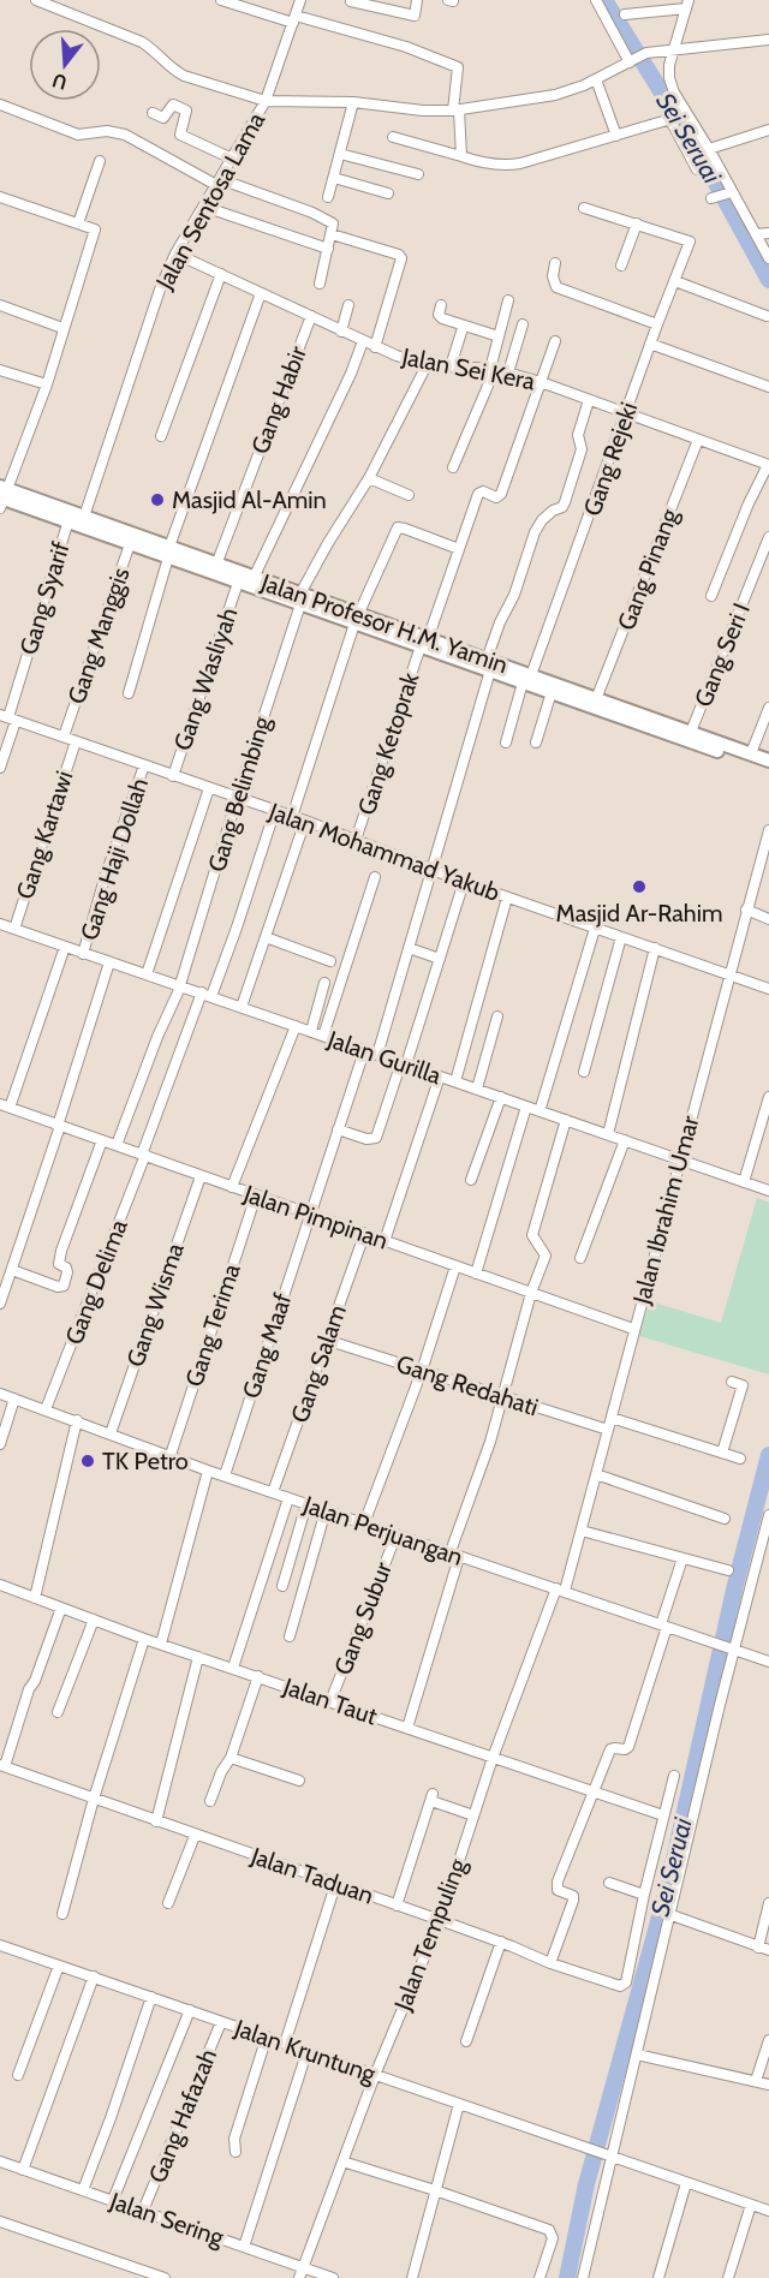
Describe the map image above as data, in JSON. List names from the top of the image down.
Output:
{
  "streets": {
    "main road": ["Jalan Profesor H.M. Yamin"],
    "street": [
      "Jalan Sentosa Lama",
      "Jalan Sei Kera",
      "Gang Habir",
      "Gang Rejeki",
      "Gang Pinang",
      "Gang Syarif",
      "Gang Manggis",
      "Gang Seri I",
      "Gang Wasliyah",
      "Gang Ketoprak",
      "Gang Belimbing",
      "Gang Kartawi",
      "Jalan Mohammad Yakub",
      "Gang Haji Dollah",
      "Jalan Gurilla",
      "Jalan Ibrahim Umar",
      "Jalan Pimpinan",
      "Gang Delima",
      "Gang Wisma",
      "Gang Terima",
      "Gang Maaf",
      "Gang Salam",
      "Gang Redahati",
      "Jalan Perjuangan",
      "Gang Subur",
      "Jalan Taut",
      "Jalan Taduan",
      "Jalan Tempuling",
      "Jalan Kruntung",
      "Gang Hafazah",
      "Jalan Sering"
    ]
  },
  "crossings": [
    ["Jalan Sentosa Lama", "Jalan Sei Kera"],
    ["Jalan Sentosa Lama", "Gang Syarif"],
    ["Jalan Sentosa Lama", "Jalan Profesor H.M. Yamin"],
    ["Jalan Sei Kera", "Gang Habir"],
    ["Jalan Sei Kera", "Gang Rejeki"],
    ["Jalan Sei Kera", "Gang Pinang"],
    ["Jalan Sei Kera", "Gang Ketoprak"],
    ["Jalan Sei Kera", "Gang Belimbing"],
    ["Gang Habir", "Jalan Profesor H.M. Yamin"],
    ["Gang Rejeki", "Jalan Profesor H.M. Yamin"],
    ["Gang Pinang", "Jalan Profesor H.M. Yamin"],
    ["Gang Syarif", "Jalan Profesor H.M. Yamin"],
    ["Gang Syarif", "Jalan Mohammad Yakub"],
    ["Jalan Profesor H.M. Yamin", "Gang Manggis"],
    ["Jalan Profesor H.M. Yamin", "Gang Seri I"],
    ["Jalan Profesor H.M. Yamin", "Gang Wasliyah"],
    ["Jalan Profesor H.M. Yamin", "Gang Ketoprak"],
    ["Jalan Profesor H.M. Yamin", "Gang Belimbing"],
    ["Gang Manggis", "Jalan Mohammad Yakub"],
    ["Gang Wasliyah", "Jalan Mohammad Yakub"],
    ["Gang Ketoprak", "Jalan Mohammad Yakub"],
    ["Gang Belimbing", "Jalan Mohammad Yakub"],
    ["Gang Belimbing", "Jalan Gurilla"],
    ["Gang Belimbing", "Jalan Pimpinan"],
    ["Gang Kartawi", "Jalan Mohammad Yakub"],
    ["Gang Kartawi", "Jalan Gurilla"],
    ["Jalan Mohammad Yakub", "Gang Haji Dollah"],
    ["Jalan Mohammad Yakub", "Jalan Ibrahim Umar"],
    ["Gang Haji Dollah", "Jalan Gurilla"],
    ["Jalan Gurilla", "Jalan Ibrahim Umar"],
    ["Jalan Gurilla", "Gang Delima"],
    ["Jalan Gurilla", "Gang Maaf"],
    ["Jalan Ibrahim Umar", "Jalan Pimpinan"],
    ["Jalan Ibrahim Umar", "Gang Redahati"],
    ["Jalan Ibrahim Umar", "Jalan Perjuangan"],
    ["Jalan Ibrahim Umar", "Jalan Tempuling"],
    ["Jalan Pimpinan", "Gang Delima"],
    ["Jalan Pimpinan", "Gang Wisma"],
    ["Jalan Pimpinan", "Gang Terima"],
    ["Jalan Pimpinan", "Gang Maaf"],
    ["Jalan Pimpinan", "Gang Salam"],
    ["Gang Delima", "Jalan Perjuangan"],
    ["Gang Wisma", "Jalan Perjuangan"],
    ["Gang Terima", "Jalan Perjuangan"],
    ["Gang Maaf", "Jalan Perjuangan"],
    ["Gang Salam", "Gang Redahati"],
    ["Gang Salam", "Jalan Perjuangan"],
    ["Jalan Perjuangan", "Gang Subur"],
    ["Jalan Perjuangan", "Jalan Tempuling"],
    ["Gang Subur", "Jalan Taut"],
    ["Jalan Taut", "Jalan Tempuling"],
    ["Jalan Taduan", "Jalan Tempuling"],
    ["Jalan Tempuling", "Jalan Kruntung"],
    ["Jalan Tempuling", "Jalan Sering"],
    ["Jalan Kruntung", "Gang Hafazah"],
    ["Gang Hafazah", "Jalan Sering"]
  ],
  "water": ["Sei Seruai"],
  "places": ["Masjid Al-Amin", "Masjid Ar-Rahim", "TK Petro"],
  "north": "bottom"
}
